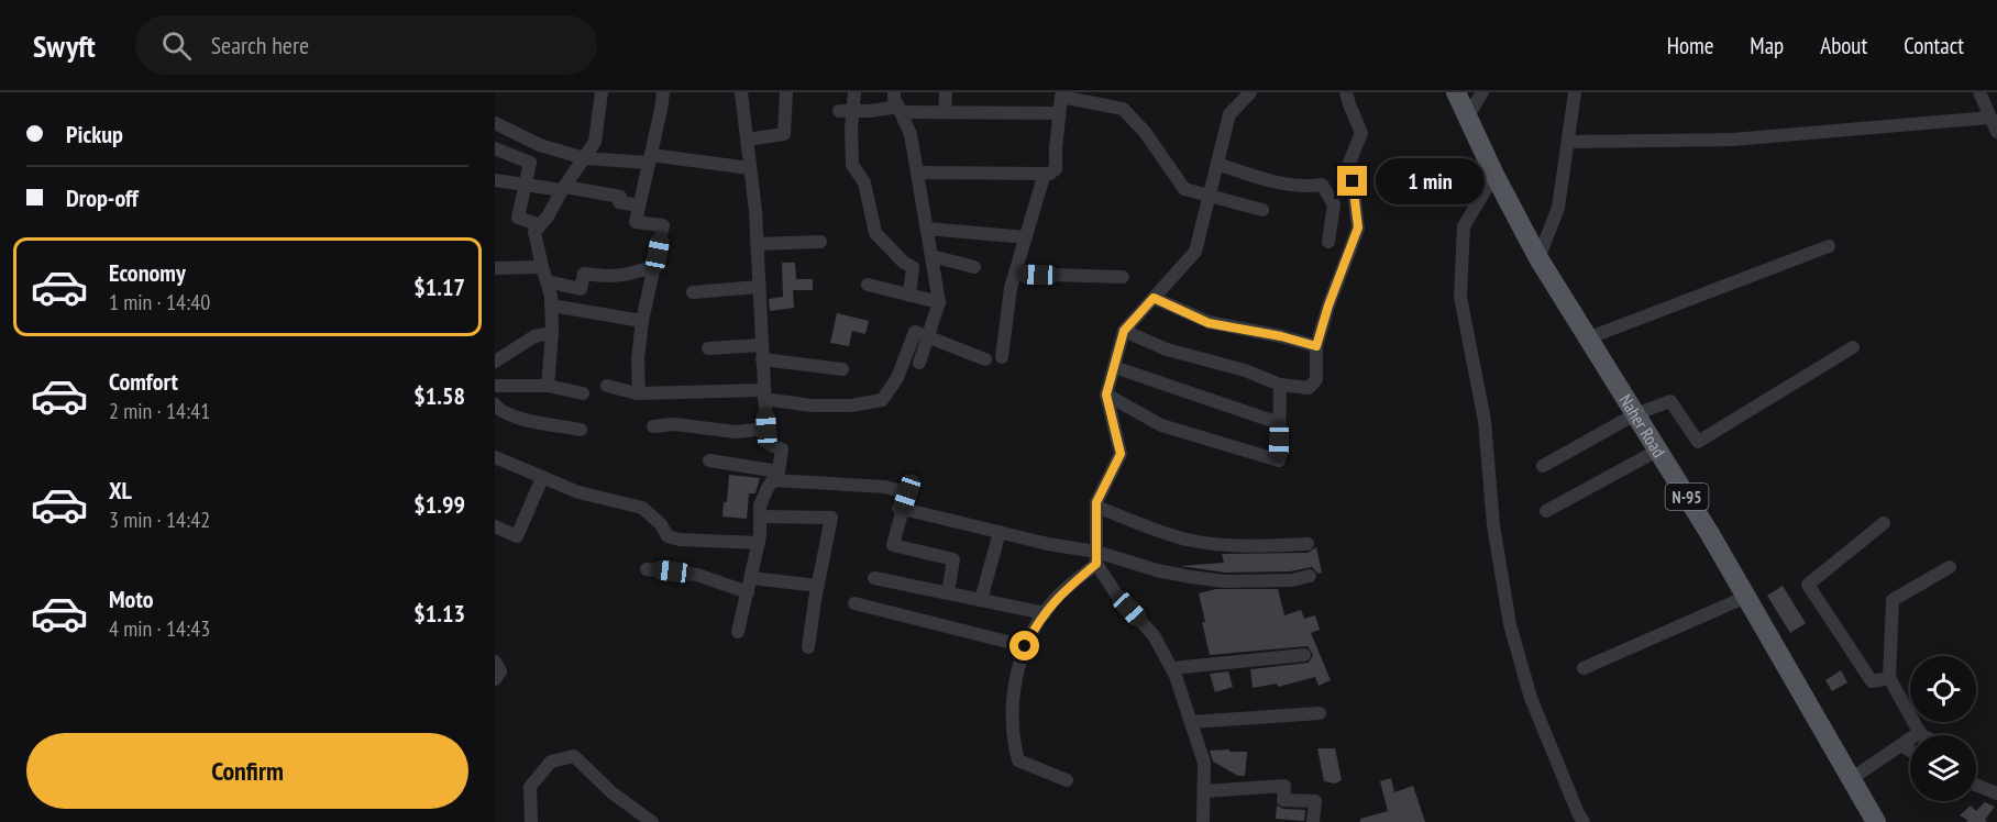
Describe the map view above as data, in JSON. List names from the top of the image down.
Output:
{
  "streets": {
    "main road": ["Naher Road", "N-95"]
  },
  "page": {
    "header": "Swyft",
    "search": "Search here",
    "nav": [
      "Home",
      "Map",
      "About",
      "Contact"
    ],
    "banner": ["Pickup", "Drop-off"],
    "bubble": "1 min",
    "list": [
      {
        "name": "Economy",
        "note": "1 min · 14:40",
        "value": "$1.17"
      },
      {
        "name": "Comfort",
        "note": "2 min · 14:41",
        "value": "$1.58"
      },
      {
        "name": "XL",
        "note": "3 min · 14:42",
        "value": "$1.99"
      },
      {
        "name": "Moto",
        "note": "4 min · 14:43",
        "value": "$1.13"
      }
    ],
    "buttons": "Confirm"
  }
}
